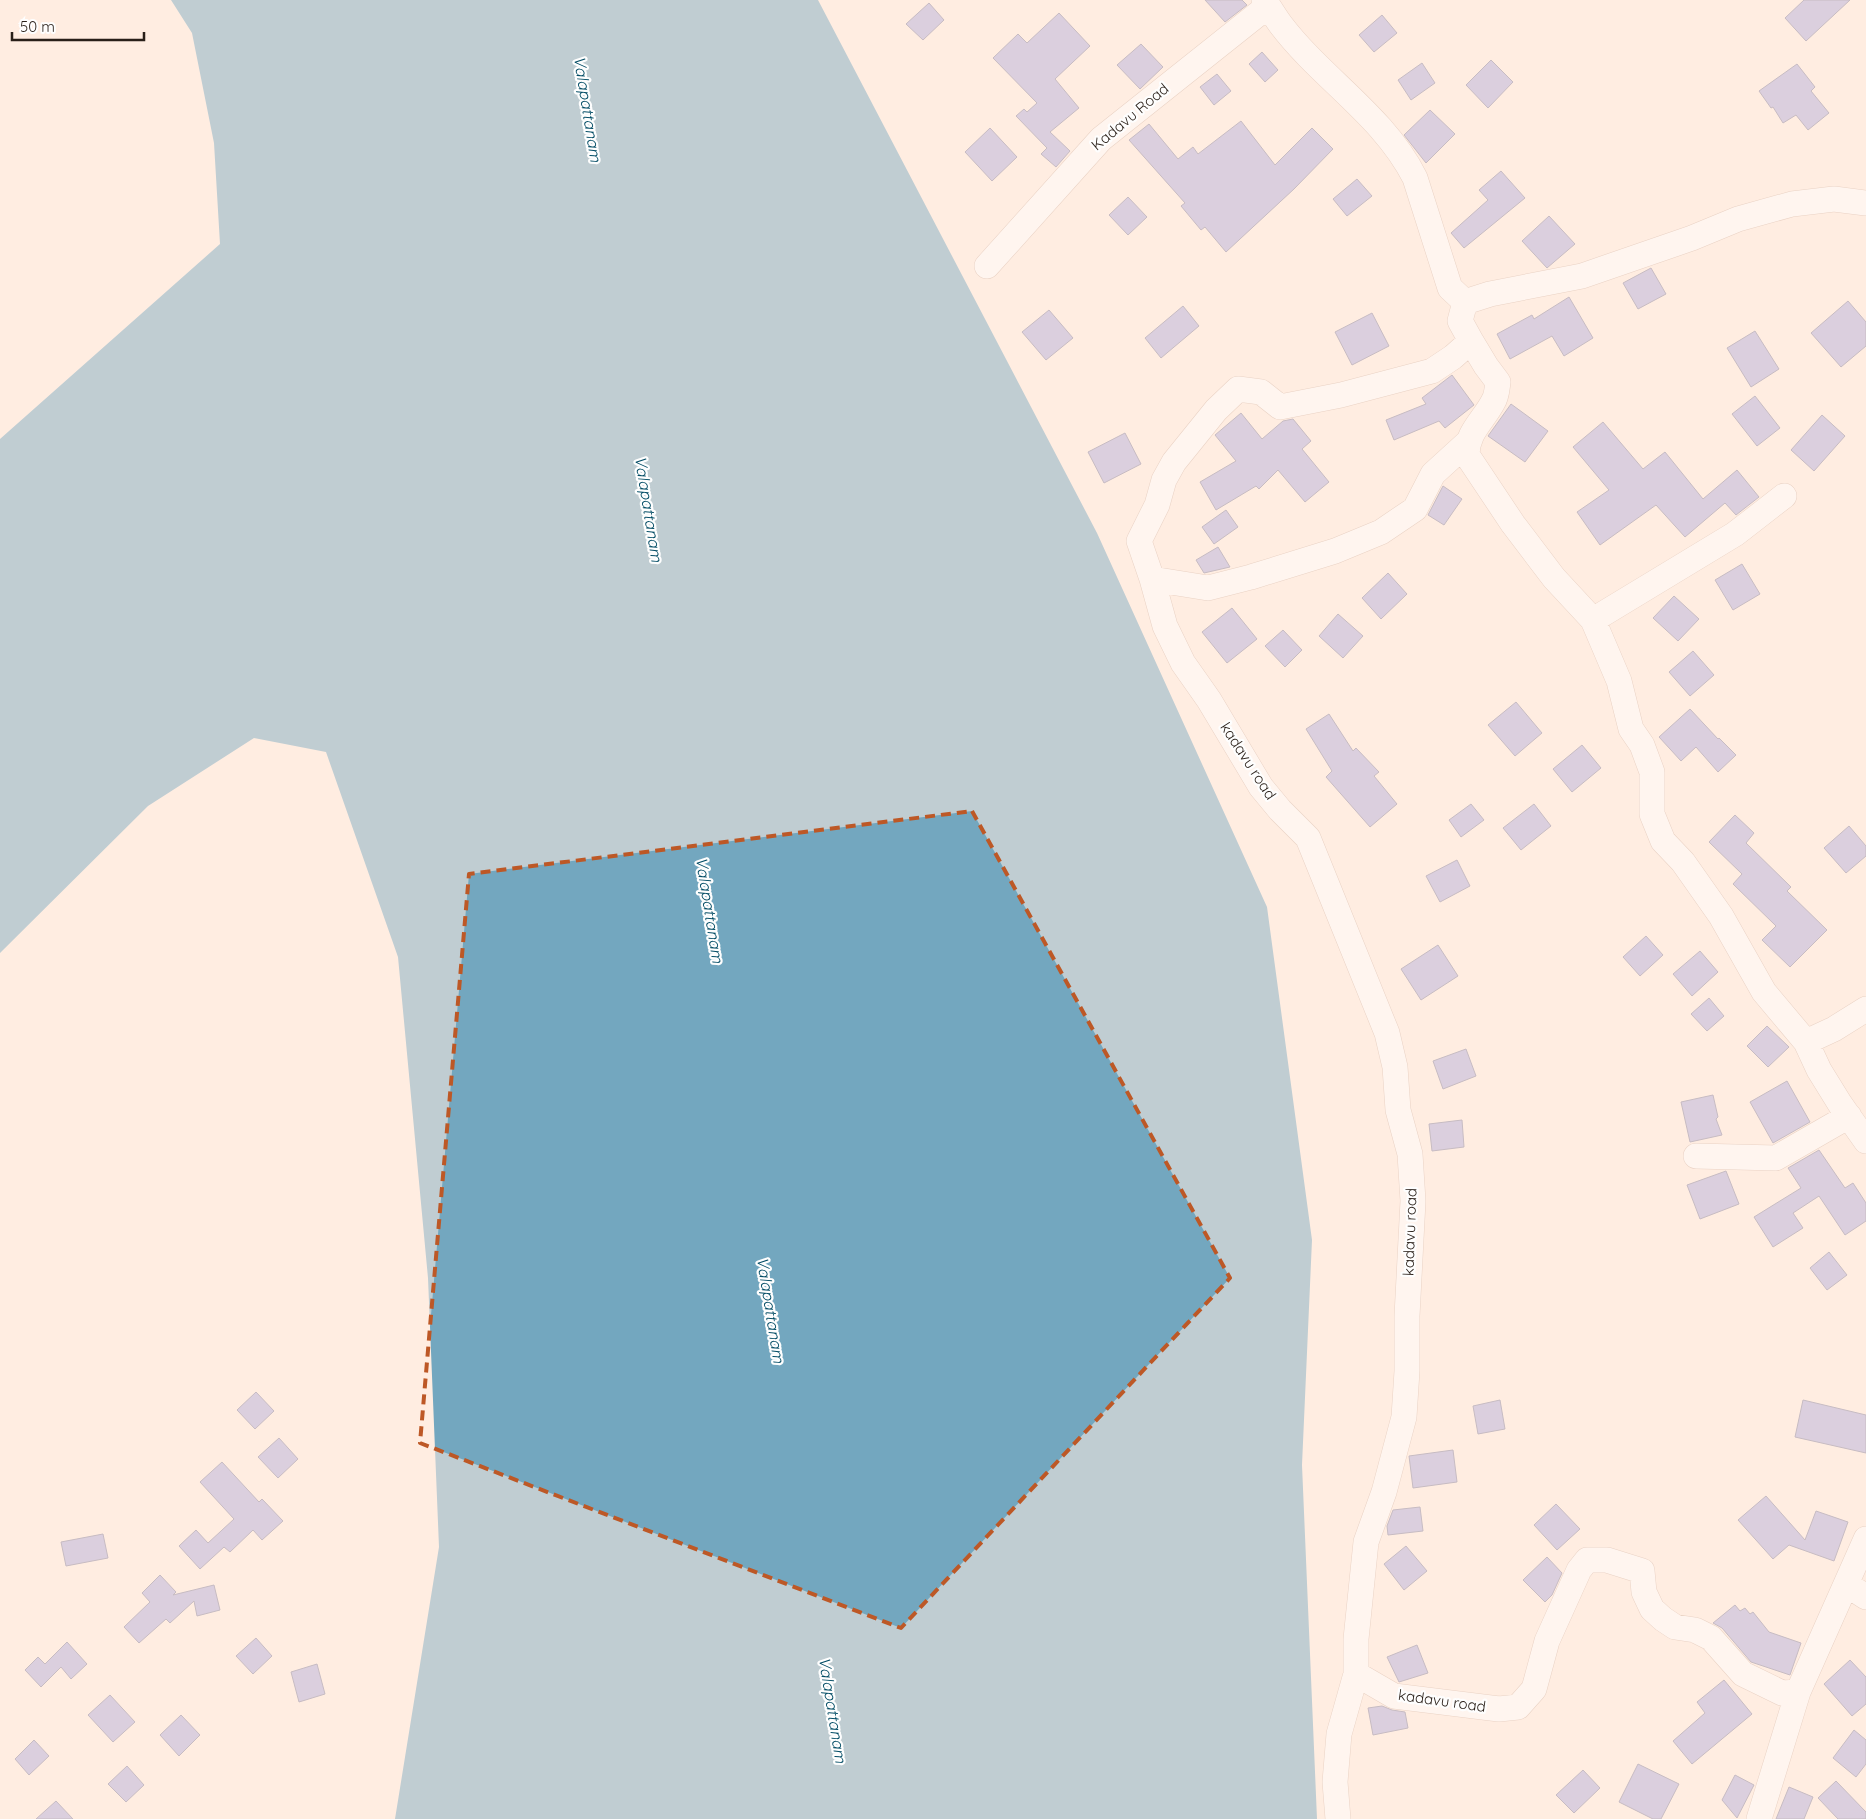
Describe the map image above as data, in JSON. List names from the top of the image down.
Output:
{
  "streets": {
    "street": ["Kadavu Road", "kadavu road"]
  },
  "water": ["Valapattanam"],
  "scale_bar": "50 m"
}
